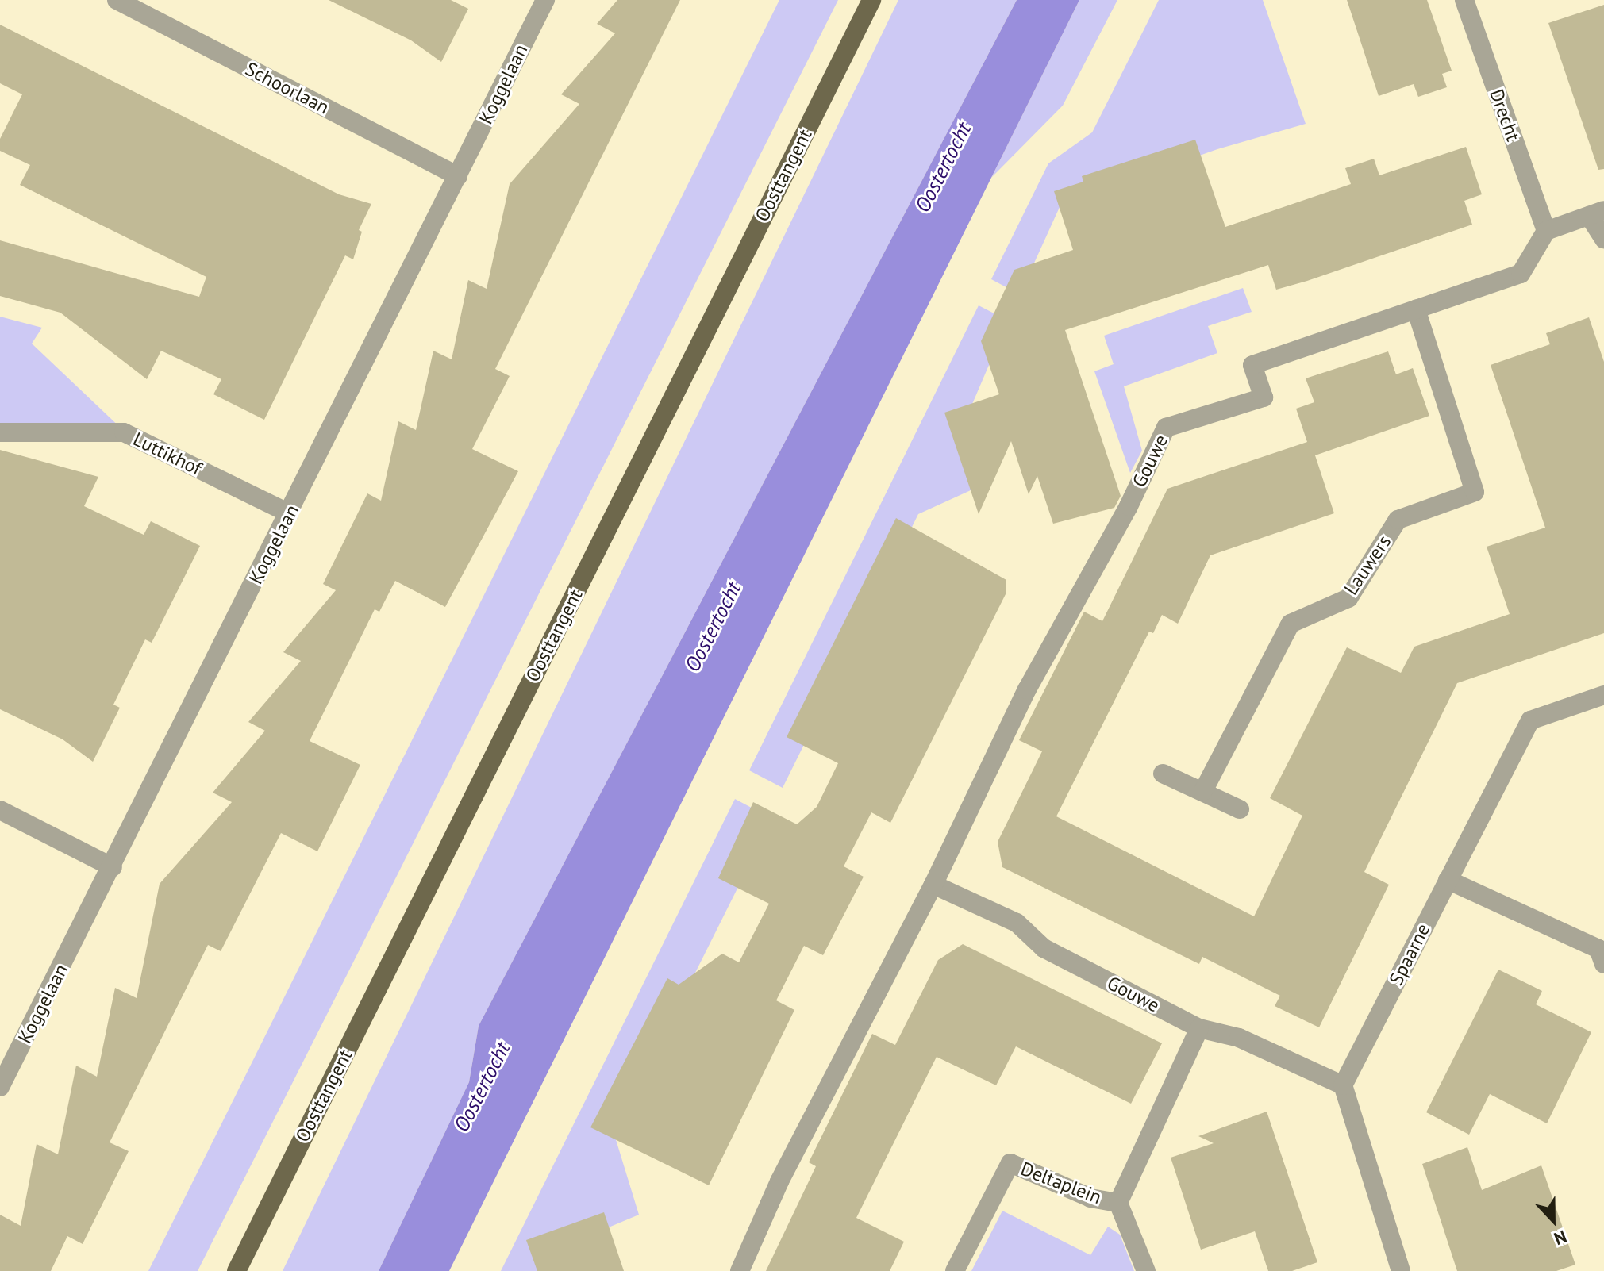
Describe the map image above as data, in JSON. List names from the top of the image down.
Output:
{
  "streets": {
    "main road": ["Oosttangent"],
    "street": [
      "Koggelaan",
      "Schoorlaan",
      "Drecht",
      "Luttikhof",
      "Gouwe",
      "Lauwers",
      "Spaarne",
      "Deltaplein"
    ]
  },
  "crossings": [
    ["Koggelaan", "Schoorlaan"],
    ["Koggelaan", "Luttikhof"],
    ["Drecht", "Gouwe"],
    ["Gouwe", "Lauwers"],
    ["Gouwe", "Spaarne"],
    ["Gouwe", "Deltaplein"]
  ],
  "water": ["Oostertocht"],
  "north": "bottom"
}
